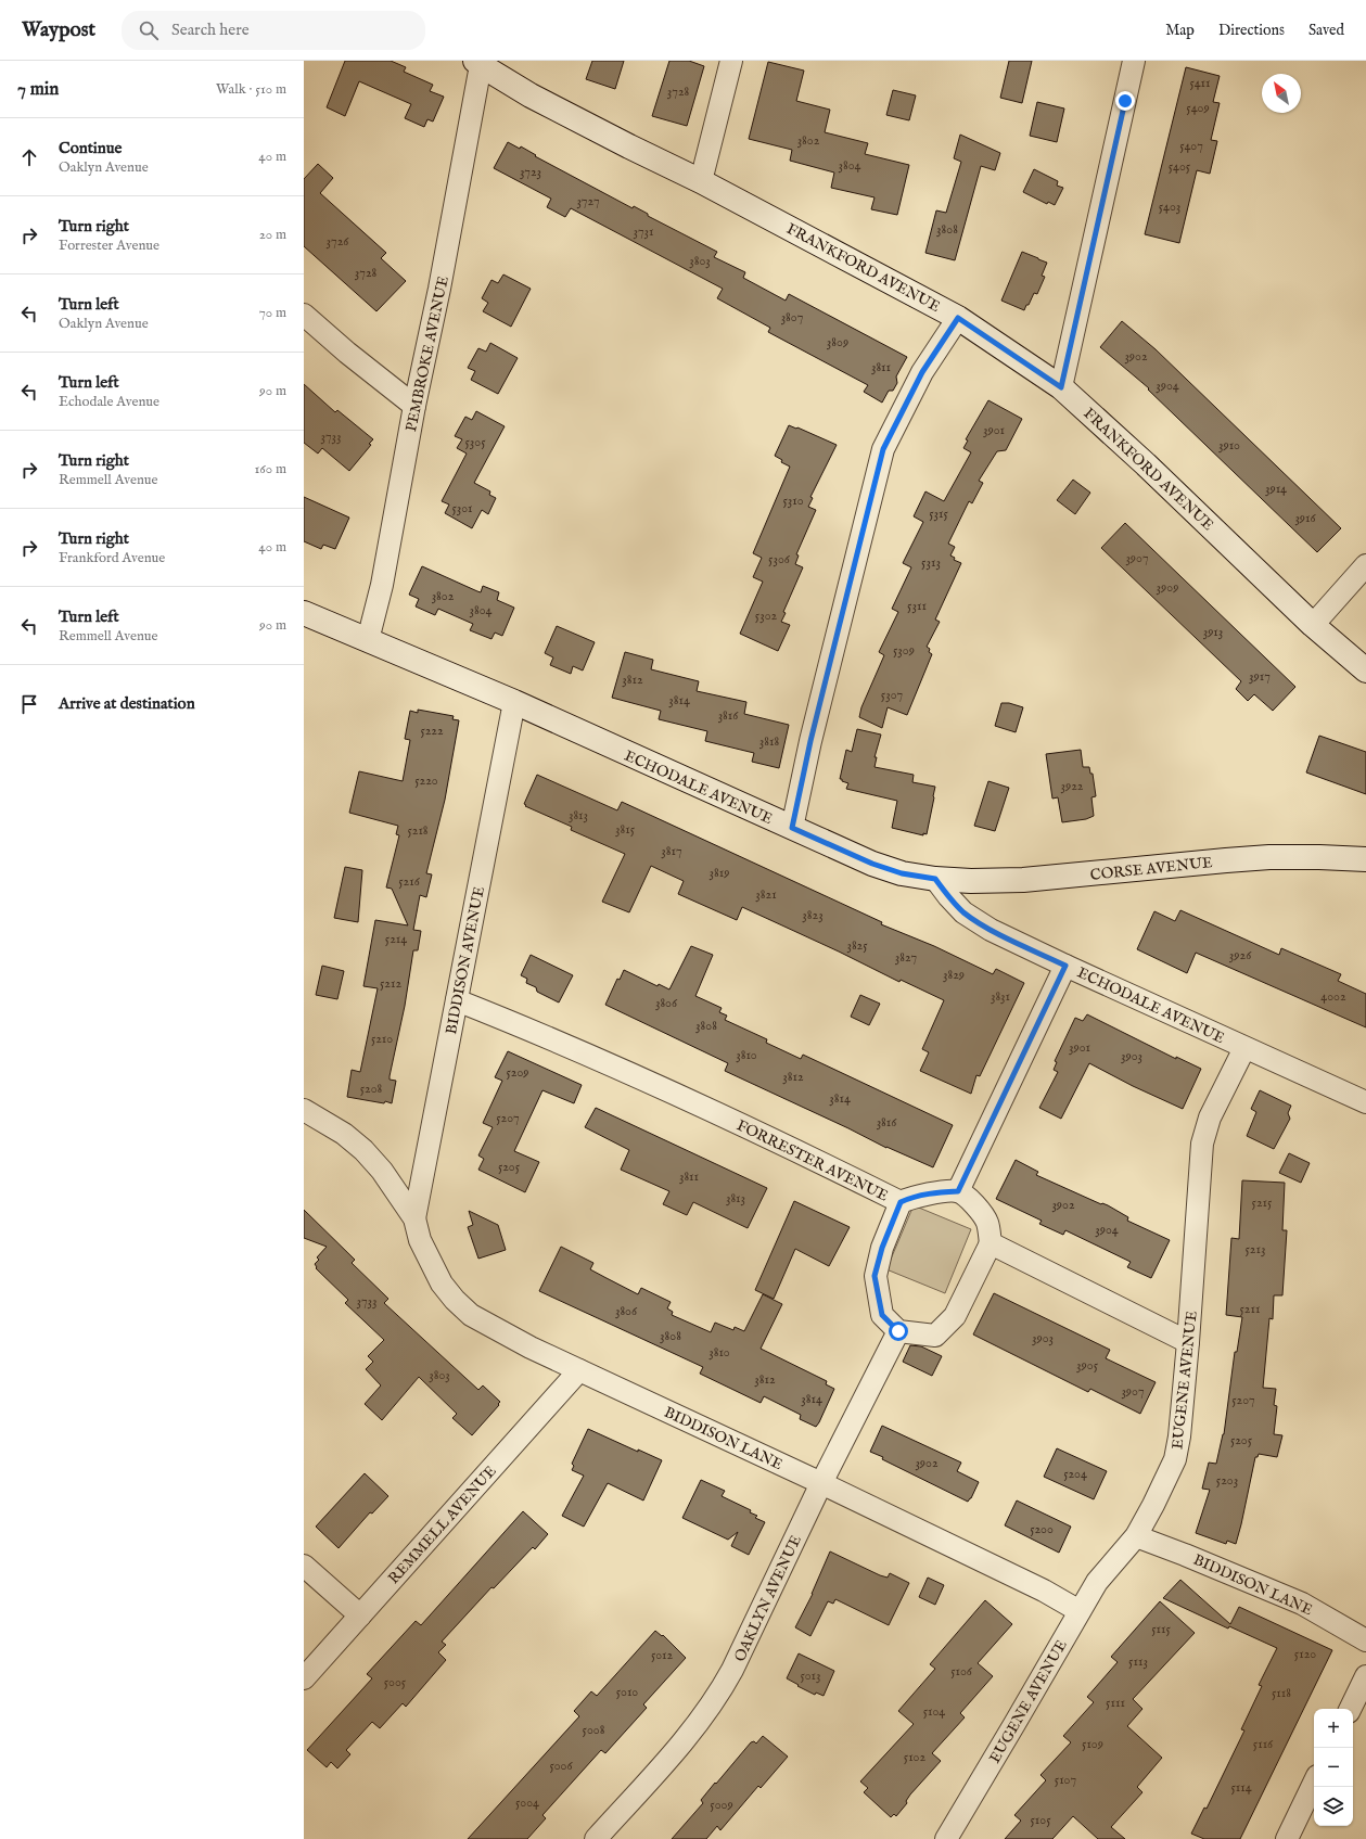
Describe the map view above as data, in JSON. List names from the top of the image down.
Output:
{
  "streets": {
    "main road": ["FRANKFORD AVENUE", "ECHODALE AVENUE", "CORSE AVENUE"],
    "street": [
      "PEMBROKE AVENUE",
      "BIDDISON AVENUE",
      "FORRESTER AVENUE",
      "EUGENE AVENUE",
      "BIDDISON LANE",
      "REMMELL AVENUE",
      "OAKLYN AVENUE"
    ]
  },
  "crossings": [
    ["FRANKFORD AVENUE", "PEMBROKE AVENUE"],
    ["PEMBROKE AVENUE", "ECHODALE AVENUE"],
    ["ECHODALE AVENUE", "CORSE AVENUE"],
    ["ECHODALE AVENUE", "BIDDISON AVENUE"],
    ["ECHODALE AVENUE", "EUGENE AVENUE"],
    ["BIDDISON AVENUE", "FORRESTER AVENUE"],
    ["BIDDISON AVENUE", "BIDDISON LANE"],
    ["FORRESTER AVENUE", "OAKLYN AVENUE"],
    ["EUGENE AVENUE", "BIDDISON LANE"],
    ["BIDDISON LANE", "REMMELL AVENUE"],
    ["BIDDISON LANE", "OAKLYN AVENUE"]
  ],
  "house_numbers": [
    "5411",
    "3728",
    "5409",
    "3802",
    "5407",
    "3804",
    "5405",
    "3723",
    "3727",
    "5403",
    "3808",
    "3731",
    "3726",
    "3803",
    "3728",
    "3807",
    "3809",
    "3902",
    "3811",
    "3904",
    "3901",
    "3733",
    "5305",
    "3910",
    "3914",
    "5310",
    "5301",
    "5315",
    "3916",
    "3907",
    "5306",
    "5313",
    "3909",
    "3802",
    "5311",
    "3804",
    "5302",
    "3913",
    "5309",
    "3917",
    "3812",
    "5307",
    "3814",
    "3816",
    "5222",
    "3818",
    "5220",
    "3922",
    "3813",
    "3815",
    "5218",
    "3817",
    "3819",
    "5216",
    "3821",
    "3823",
    "5214",
    "3825",
    "3926",
    "3827",
    "3829",
    "5212",
    "3831",
    "4002",
    "3806",
    "3808",
    "5210",
    "3901",
    "3810",
    "3903",
    "5209",
    "3812",
    "5208",
    "3814",
    "5207",
    "3816",
    "5205",
    "3811",
    "3813",
    "5215",
    "3902",
    "3904",
    "5213",
    "3733",
    "5211",
    "3806",
    "3808",
    "3903",
    "3810",
    "3905",
    "3803",
    "3812",
    "3907",
    "3814",
    "5207",
    "5205",
    "3902",
    "5204",
    "5203",
    "5200",
    "5115",
    "5120",
    "5012",
    "5113",
    "5106",
    "5013",
    "5005",
    "5010",
    "5118",
    "5111",
    "5104",
    "5008",
    "5109",
    "5116",
    "5102",
    "5006",
    "5107",
    "5114",
    "5004",
    "5009",
    "5105"
  ],
  "north": "top left",
  "page": {
    "header": "Waypost",
    "search": "Search here",
    "nav": ["Map", "Directions", "Saved"],
    "heading": ["7 min", "Walk · 510 m"],
    "list": [
      ["Continue", "Oaklyn Avenue", "40 m"],
      ["Turn right", "Forrester Avenue", "20 m"],
      ["Turn left", "Oaklyn Avenue", "70 m"],
      ["Turn left", "Echodale Avenue", "90 m"],
      ["Turn right", "Remmell Avenue", "160 m"],
      ["Turn right", "Frankford Avenue", "40 m"],
      ["Turn left", "Remmell Avenue", "90 m"],
      "Arrive at destination"
    ],
    "map_buttons": ["+", "−"]
  }
}
